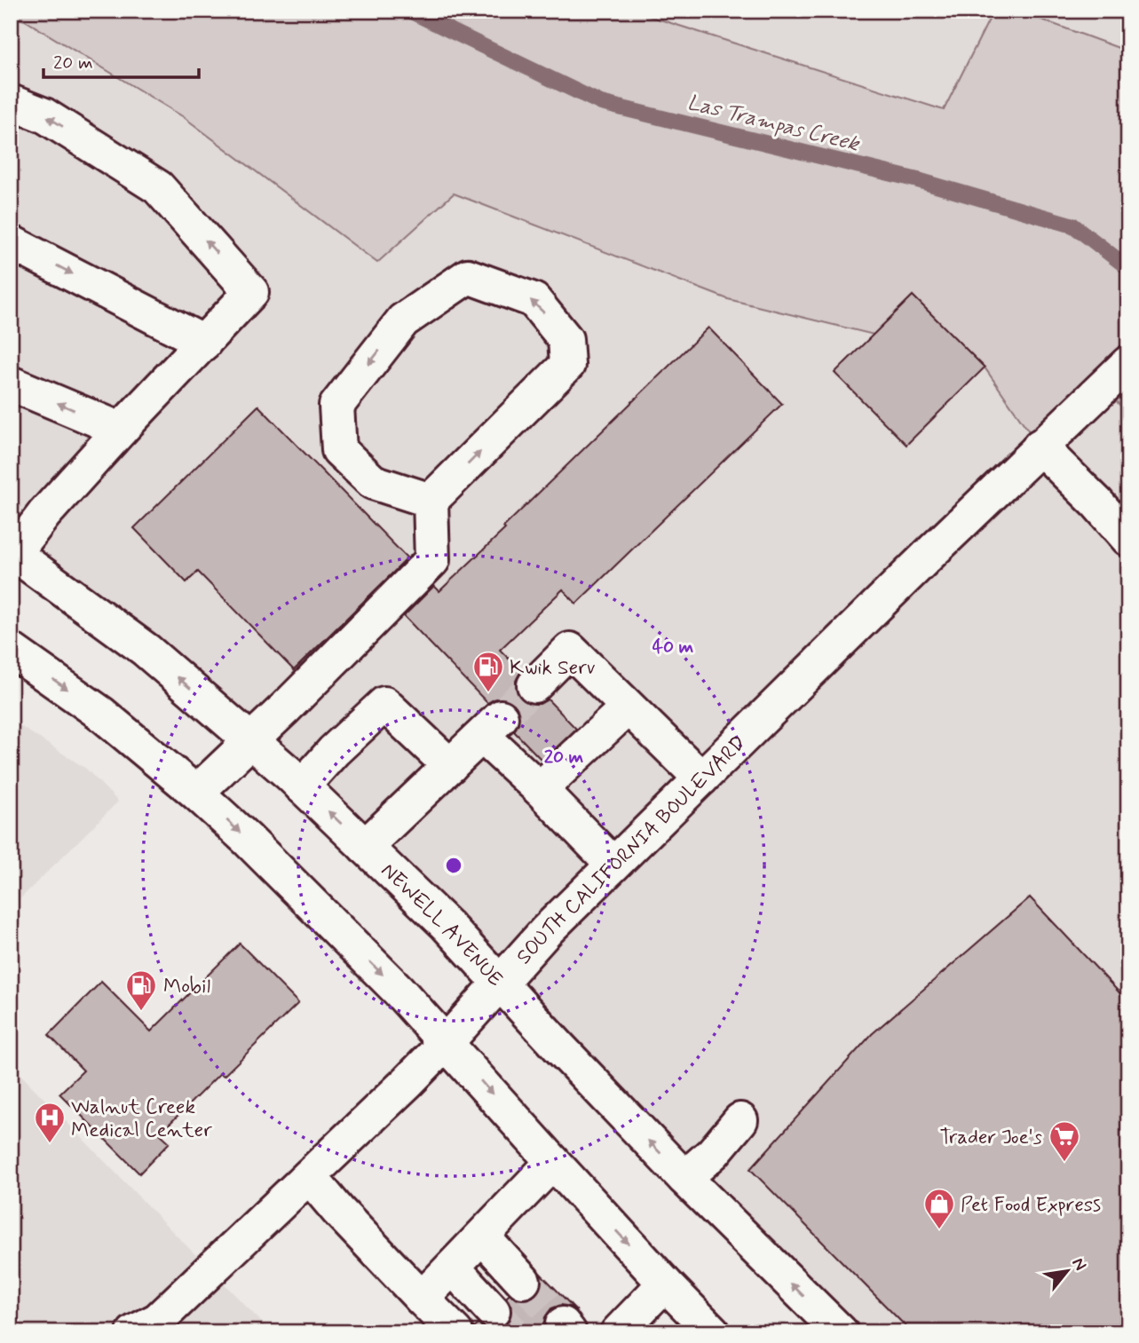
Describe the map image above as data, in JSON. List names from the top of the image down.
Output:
{
  "streets": {
    "street": ["SOUTH CALIFORNIA BOULEVARD", "NEWELL AVENUE"]
  },
  "crossings": [
    ["SOUTH CALIFORNIA BOULEVARD", "NEWELL AVENUE"]
  ],
  "water": ["Las Trampas Creek"],
  "places": {
    "fuel station": ["Kwik Serv", "Mobil"],
    "hospital": ["Walnut Creek Medical Center"],
    "supermarket": ["Trader Joe's"],
    "shop": ["Pet Food Express"]
  },
  "scale_bar": "20 m",
  "north": "top right",
  "rings": ["40 m", "20 m"]
}
